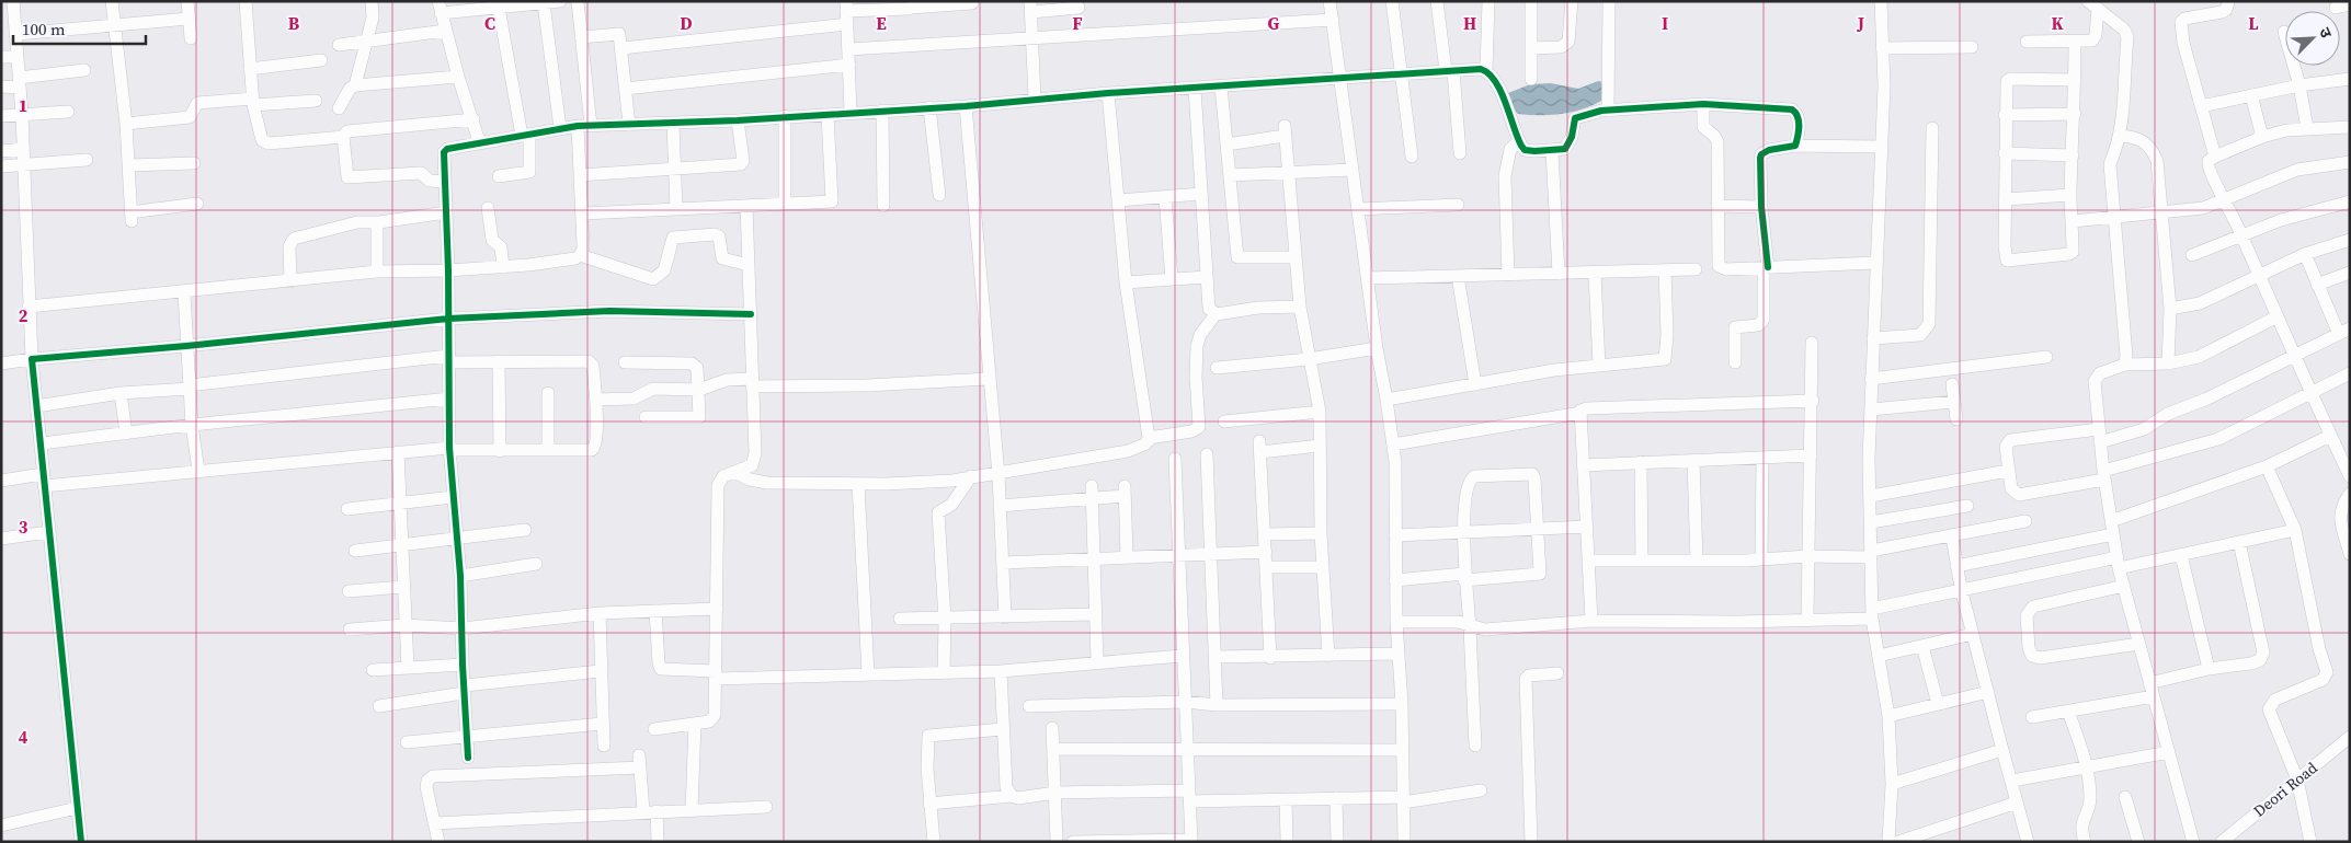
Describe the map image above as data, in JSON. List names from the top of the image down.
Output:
{
  "streets": {
    "street": ["Deori Road"]
  },
  "scale_bar": "100 m",
  "north": "top right",
  "grid": {
    "columns": [
      "B",
      "C",
      "D",
      "E",
      "F",
      "G",
      "H",
      "I",
      "J",
      "K",
      "L"
    ],
    "rows": [
      "1",
      "2",
      "3",
      "4"
    ]
  }
}
